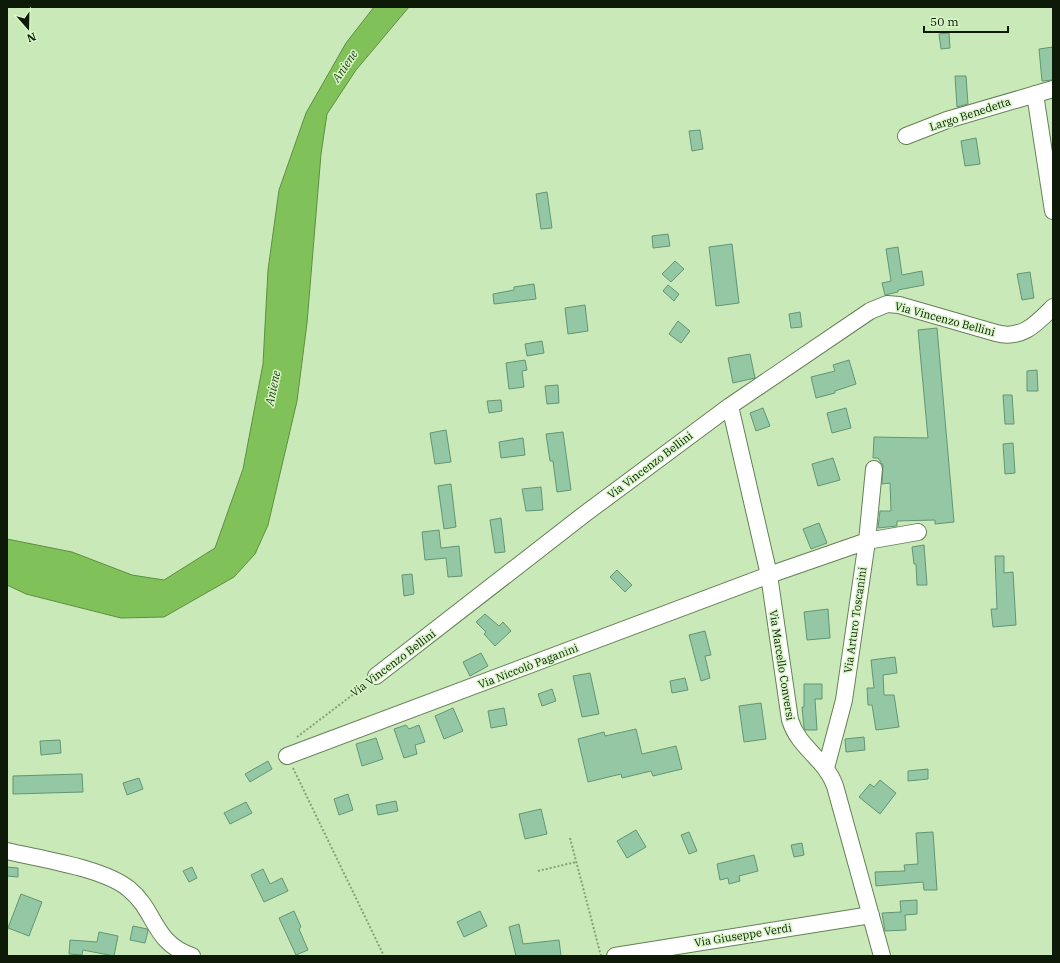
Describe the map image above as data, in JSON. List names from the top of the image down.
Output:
{
  "streets": {
    "street": [
      "Largo Benedetta",
      "Via Vincenzo Bellini",
      "Via Arturo Toscanini",
      "Via Marcello Conversi",
      "Via Niccolò Paganini",
      "Via Giuseppe Verdi"
    ]
  },
  "crossings": [
    ["Via Vincenzo Bellini", "Via Marcello Conversi"],
    ["Via Arturo Toscanini", "Via Marcello Conversi"],
    ["Via Arturo Toscanini", "Via Niccolò Paganini"],
    ["Via Marcello Conversi", "Via Niccolò Paganini"],
    ["Via Marcello Conversi", "Via Giuseppe Verdi"]
  ],
  "water": ["Aniene"],
  "scale_bar": "50 m",
  "north": "bottom"
}
